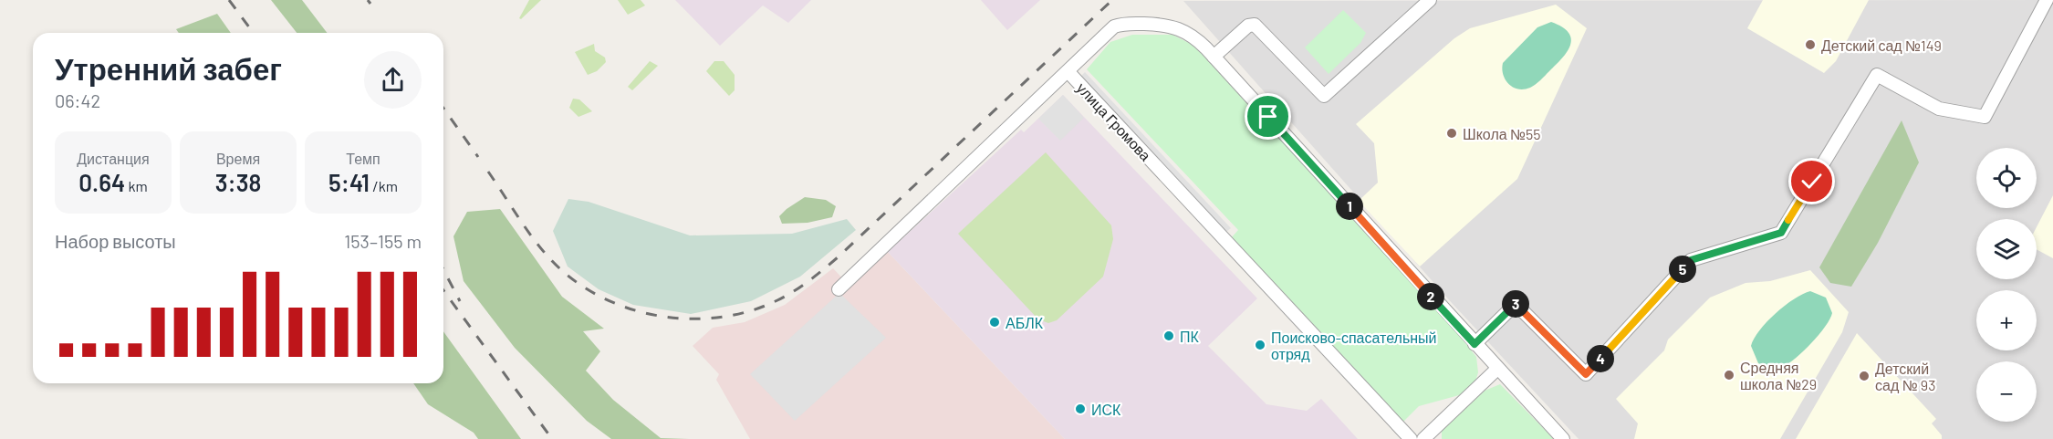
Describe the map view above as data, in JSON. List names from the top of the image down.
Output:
{
  "streets": {
    "street": ["улица Громова"]
  },
  "places": [
    "Детский сад №149",
    "Школа №55",
    "АБЛК",
    "ПК",
    "Поисково-спасательный отряд",
    "Средняя школа №29",
    "Детский сад № 93",
    "ИСК"
  ],
  "page": {
    "heading": ["Утренний забег", "06:42"],
    "stats": [
      ["Дистанция", "0.64 km"],
      ["Время", "3:38"],
      ["Темп", "5:41 /km"]
    ],
    "map_buttons": ["+", "−"],
    "pins": [
      "1",
      "5",
      "2",
      "3",
      "4"
    ],
    "chart": ["Набор высоты", "153–155 m"]
  }
}
